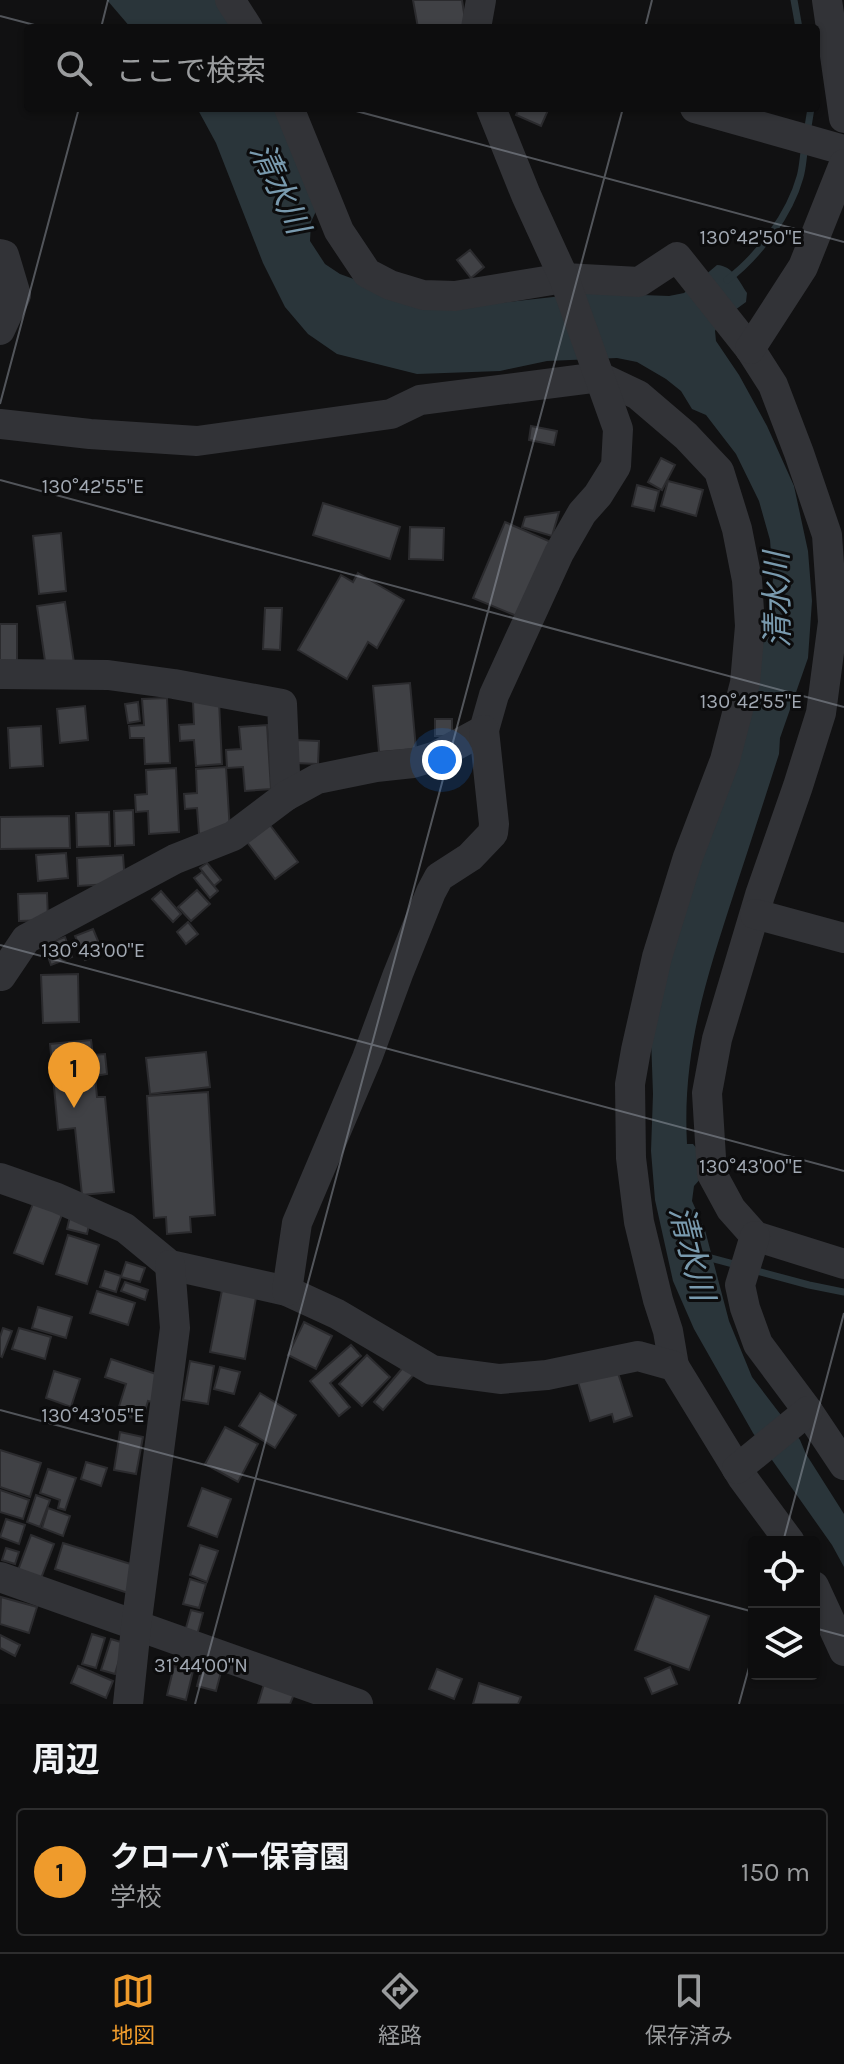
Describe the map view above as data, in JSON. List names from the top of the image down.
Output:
{
  "water": ["清水川"],
  "page": {
    "search": "ここで検索",
    "pins": "1",
    "heading": "周辺",
    "list": [
      {
        "mark": "1",
        "name": "クローバー保育園",
        "note": "学校",
        "value": "150 m"
      }
    ],
    "nav": ["地図", "経路", "保存済み"]
  },
  "coordinates": [
    "130°42'50\"E",
    "130°42'55\"E",
    "130°43'00\"E",
    "130°43'05\"E",
    "31°44'00\"N"
  ]
}
